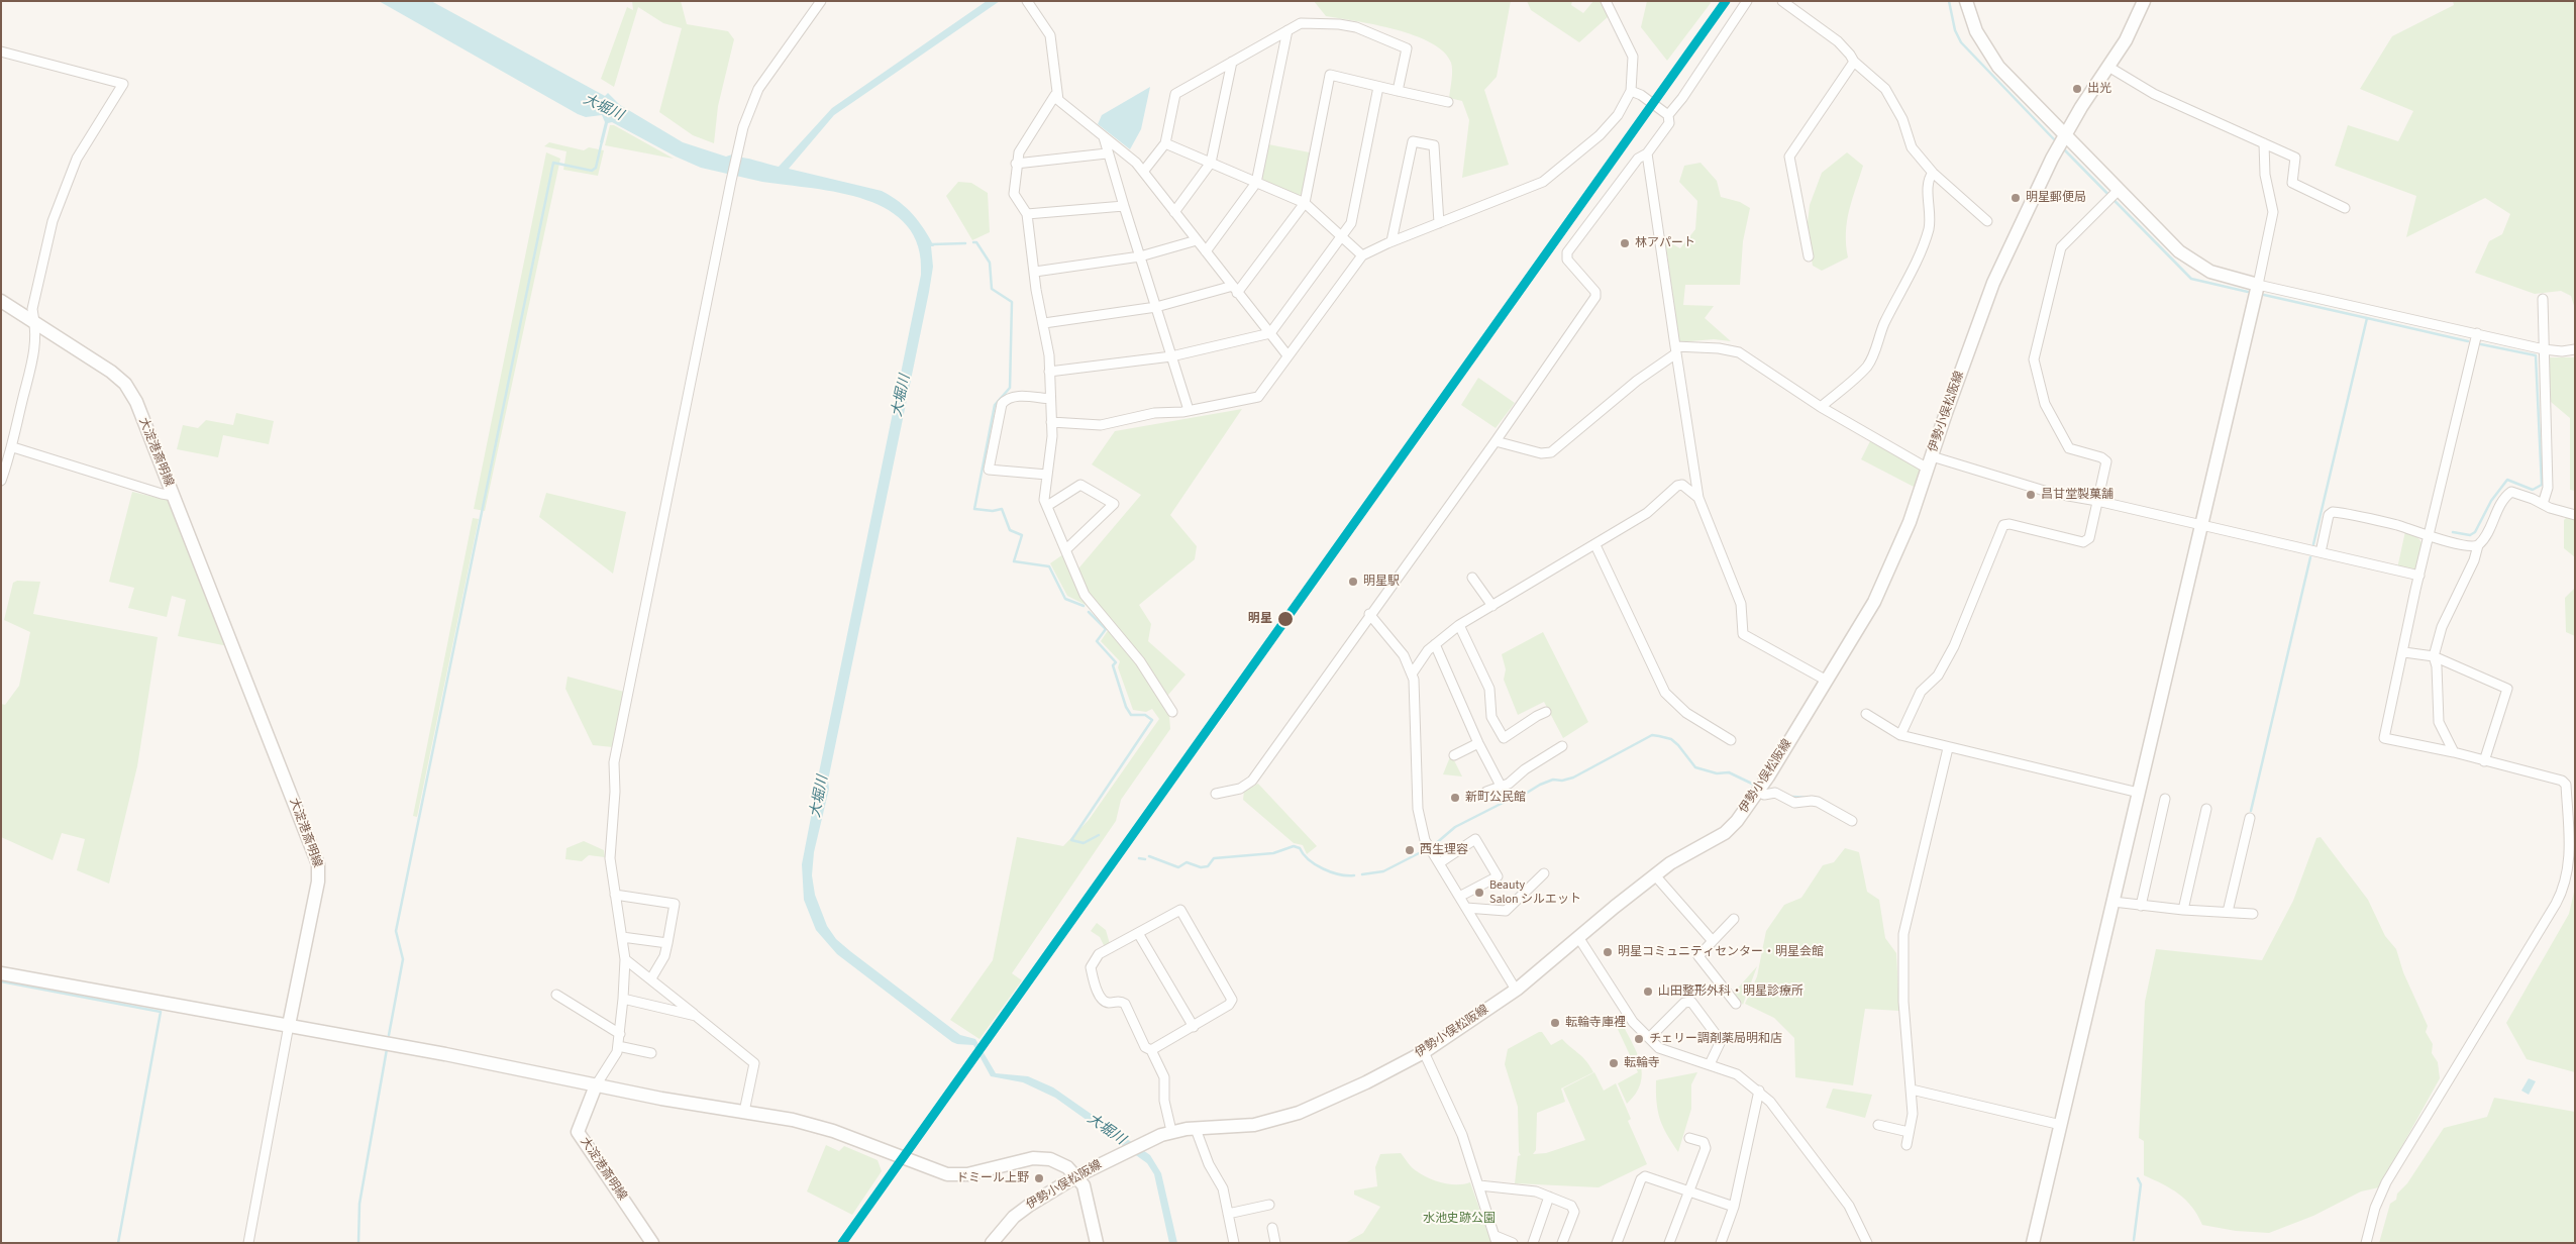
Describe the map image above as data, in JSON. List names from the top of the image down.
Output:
{
  "streets": {
    "main road": ["伊勢小俣松阪線", "大淀港斎明線"]
  },
  "water": ["大堀川"],
  "parks": ["水池史跡公園"],
  "places": [
    "出光",
    "明星郵便局",
    "林アパート",
    "昌甘堂製菓舗",
    "明星駅",
    "明星",
    "新町公民館",
    "西生理容",
    "Beauty Salon シルエット",
    "明星コミュニティセンター・明星会館",
    "山田整形外科・明星診療所",
    "転輪寺庫裡",
    "チェリー調剤薬局明和店",
    "転輪寺",
    "ドミール上野"
  ]
}
